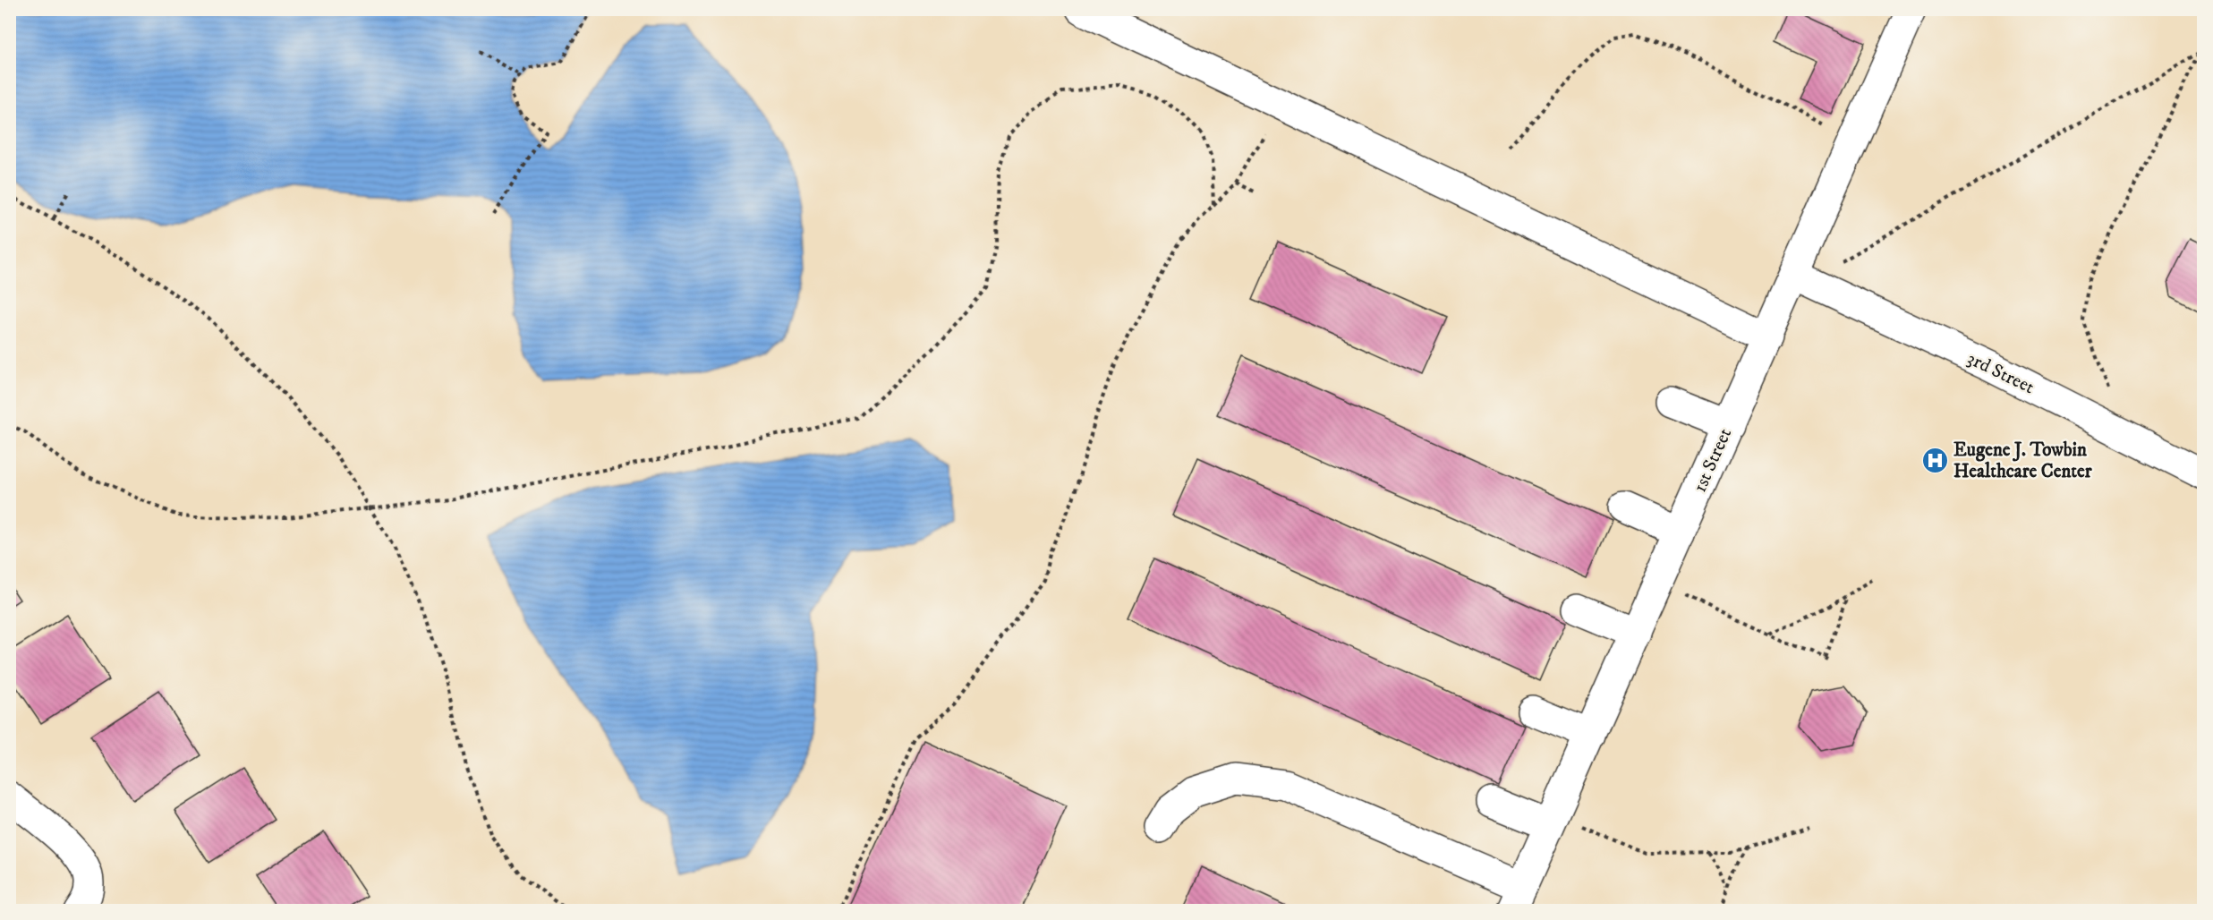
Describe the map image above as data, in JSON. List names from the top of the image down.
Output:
{
  "streets": {
    "street": ["3rd Street", "1st Street"]
  },
  "crossings": [
    ["3rd Street", "1st Street"]
  ],
  "places": {
    "hospital": ["Eugene J. Towbin Healthcare Center"]
  }
}
